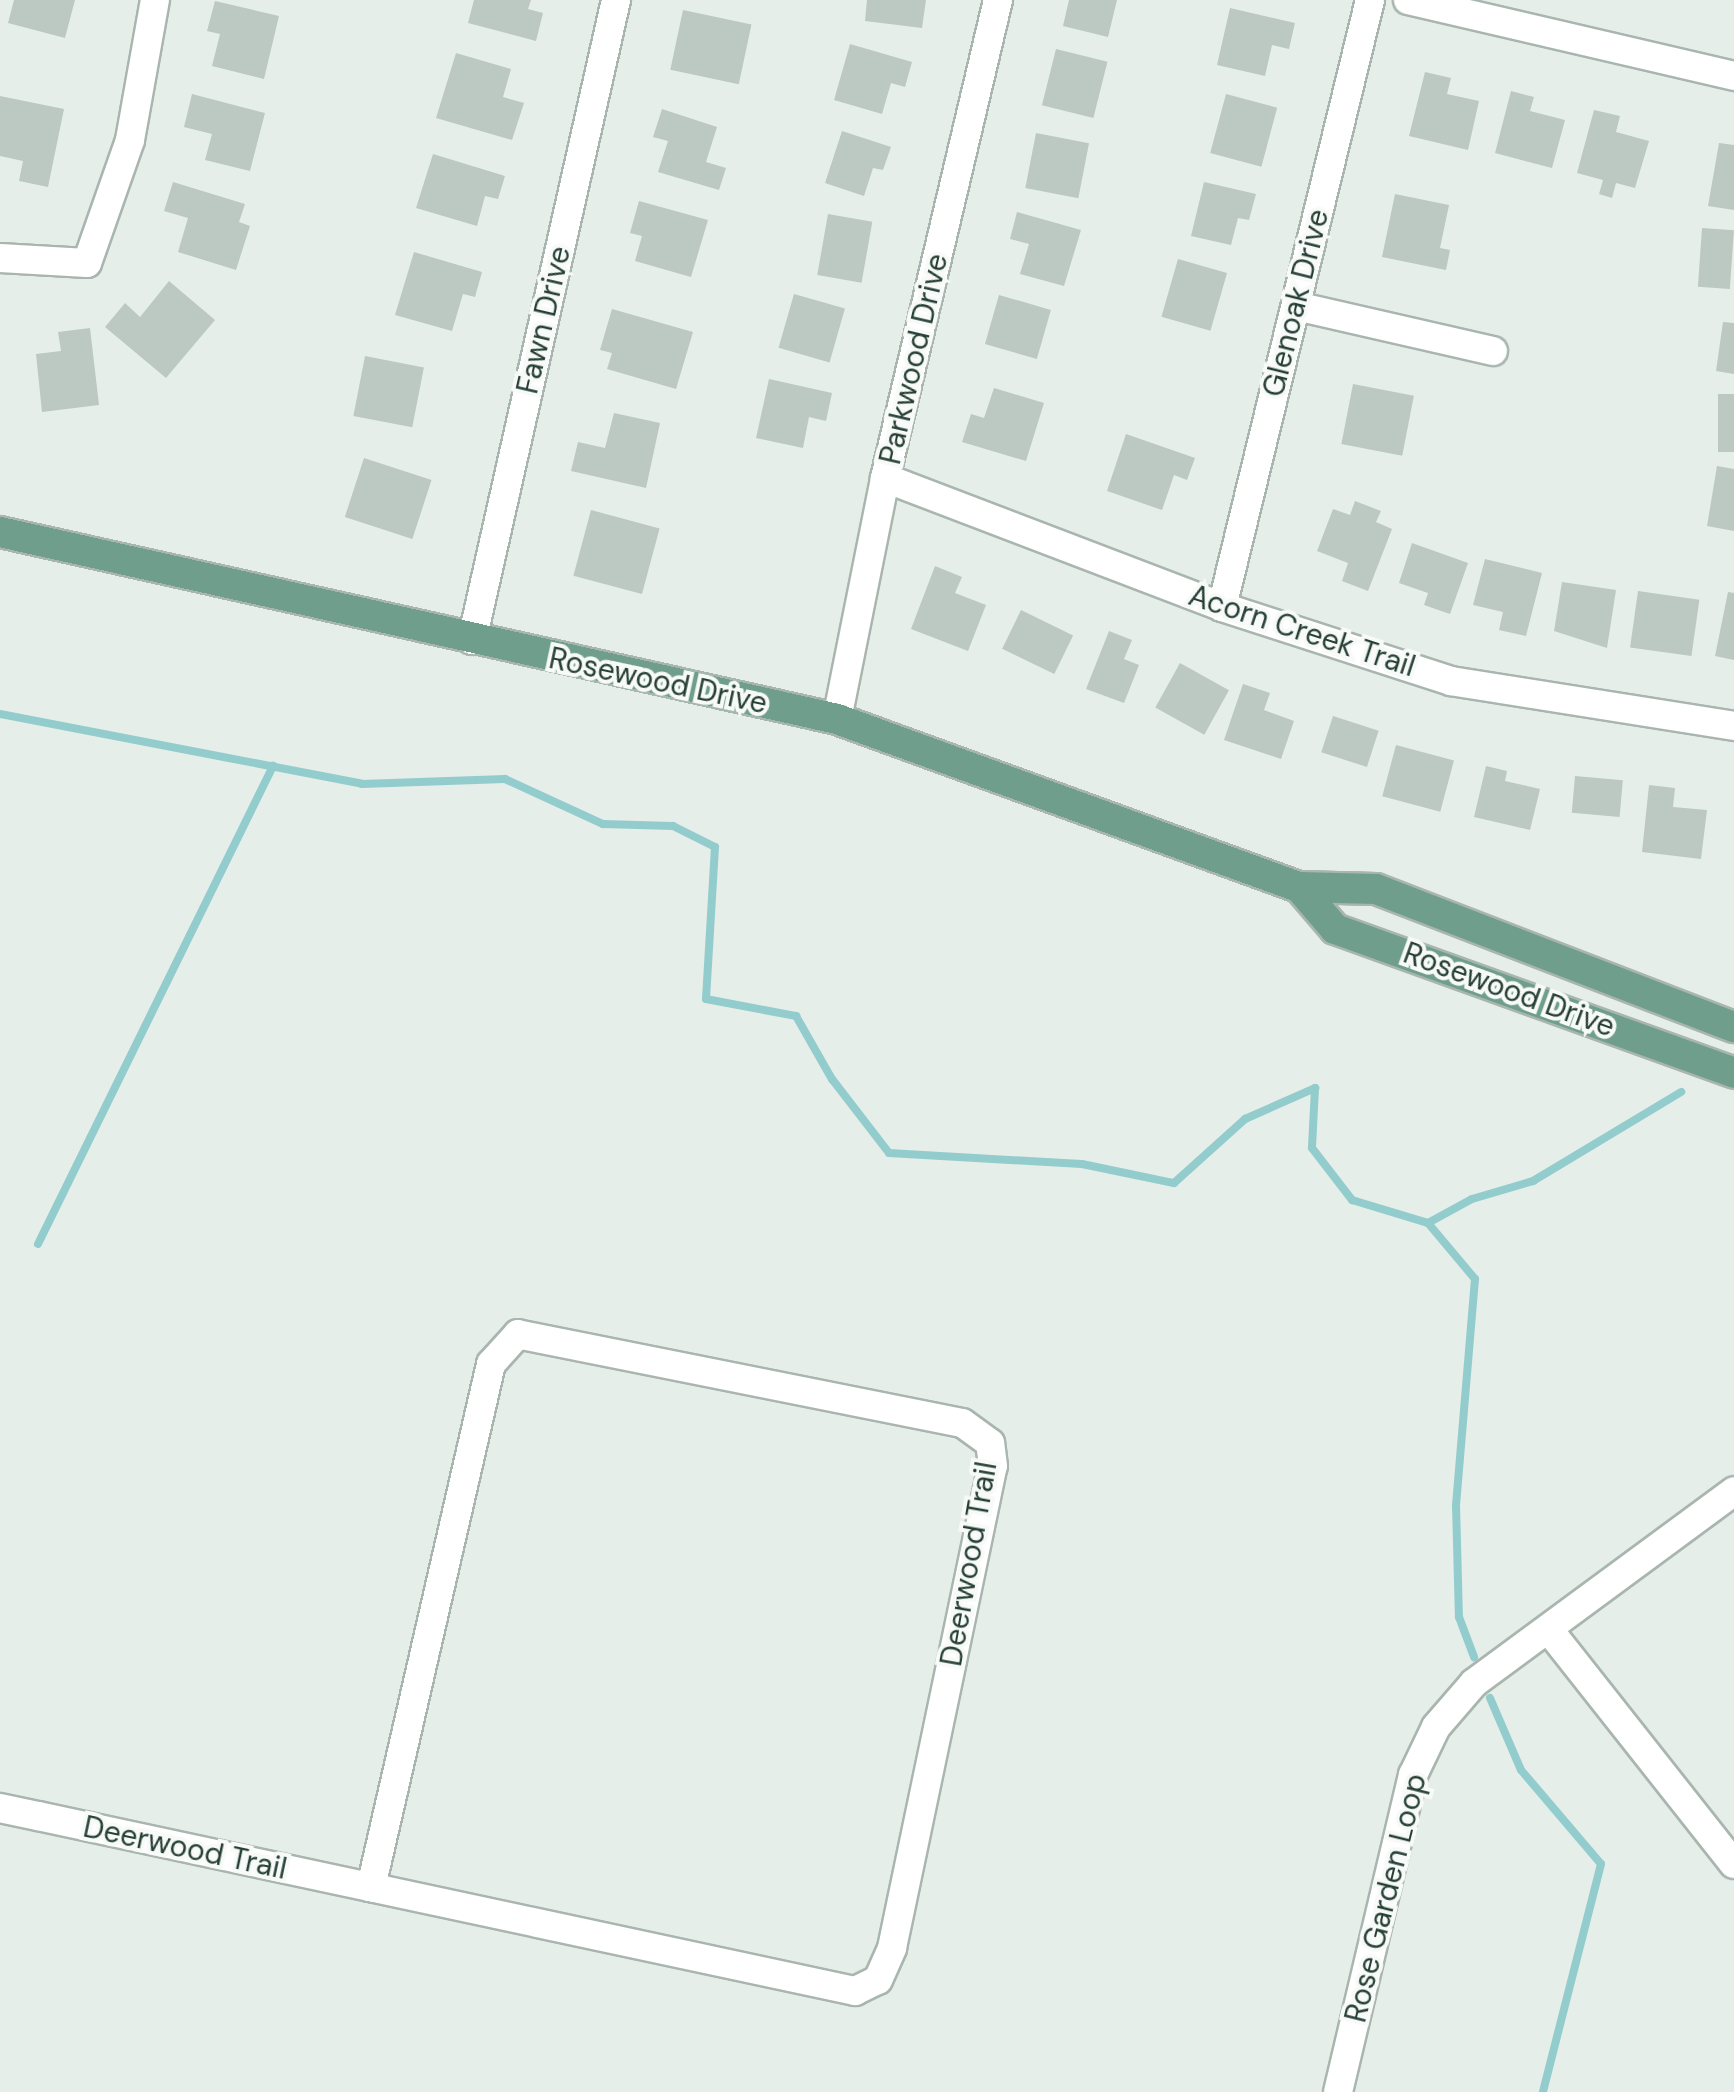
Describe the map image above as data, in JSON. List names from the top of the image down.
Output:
{
  "streets": {
    "main road": ["Rosewood Drive"],
    "street": [
      "Glenoak Drive",
      "Fawn Drive",
      "Parkwood Drive",
      "Acorn Creek Trail",
      "Deerwood Trail",
      "Rose Garden Loop"
    ]
  },
  "crossings": [
    ["Glenoak Drive", "Acorn Creek Trail"],
    ["Fawn Drive", "Rosewood Drive"],
    ["Parkwood Drive", "Acorn Creek Trail"],
    ["Parkwood Drive", "Rosewood Drive"]
  ]
}
